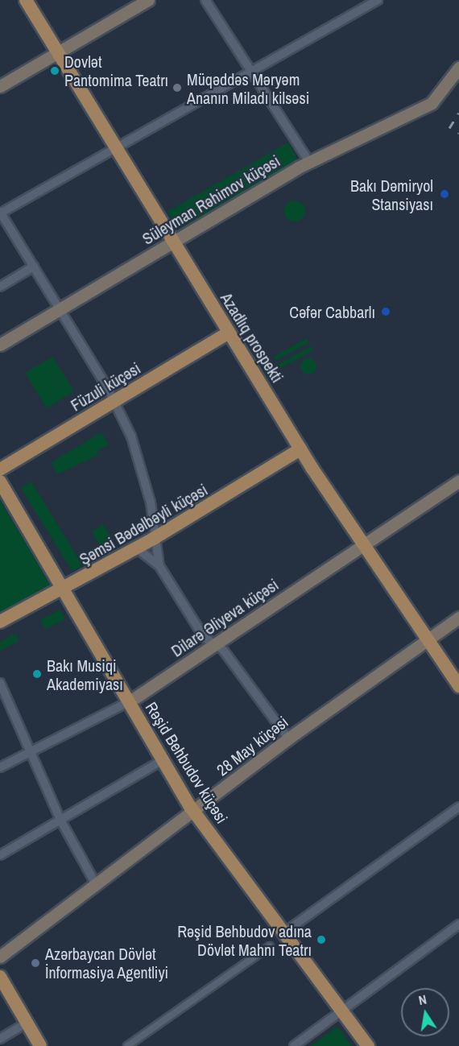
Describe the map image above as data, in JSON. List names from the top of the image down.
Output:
{
  "streets": {
    "main road": [
      "Süleyman Rəhimov küçəsi",
      "Azadlıq prospekti",
      "Füzuli küçəsi",
      "Şəmsi Bədəlbəyli küçəsi",
      "Dilarə Əliyeva küçəsi",
      "28 May küçəsi",
      "Rəşid Behbudov küçəsi"
    ]
  },
  "crossings": [
    ["Süleyman Rəhimov küçəsi", "Azadlıq prospekti"],
    ["Azadlıq prospekti", "Füzuli küçəsi"],
    ["Azadlıq prospekti", "Şəmsi Bədəlbəyli küçəsi"],
    ["Azadlıq prospekti", "Dilarə Əliyeva küçəsi"],
    ["Azadlıq prospekti", "28 May küçəsi"],
    ["Şəmsi Bədəlbəyli küçəsi", "Rəşid Behbudov küçəsi"],
    ["Dilarə Əliyeva küçəsi", "Rəşid Behbudov küçəsi"],
    ["28 May küçəsi", "Rəşid Behbudov küçəsi"]
  ],
  "places": [
    "Dovlət Pantomima Teatrı",
    "Müqəddəs Məryəm Ananın Miladı kilsəsi",
    "Bakı Dəmiryol Stansiyası",
    "Cəfər Cabbarlı",
    "Bakı Musiqi Akademiyası",
    "Rəşid Behbudov adına Dövlət Mahnı Teatrı",
    "Azərbaycan Dövlət İnformasiya Agentliyi"
  ],
  "north": "top"
}
